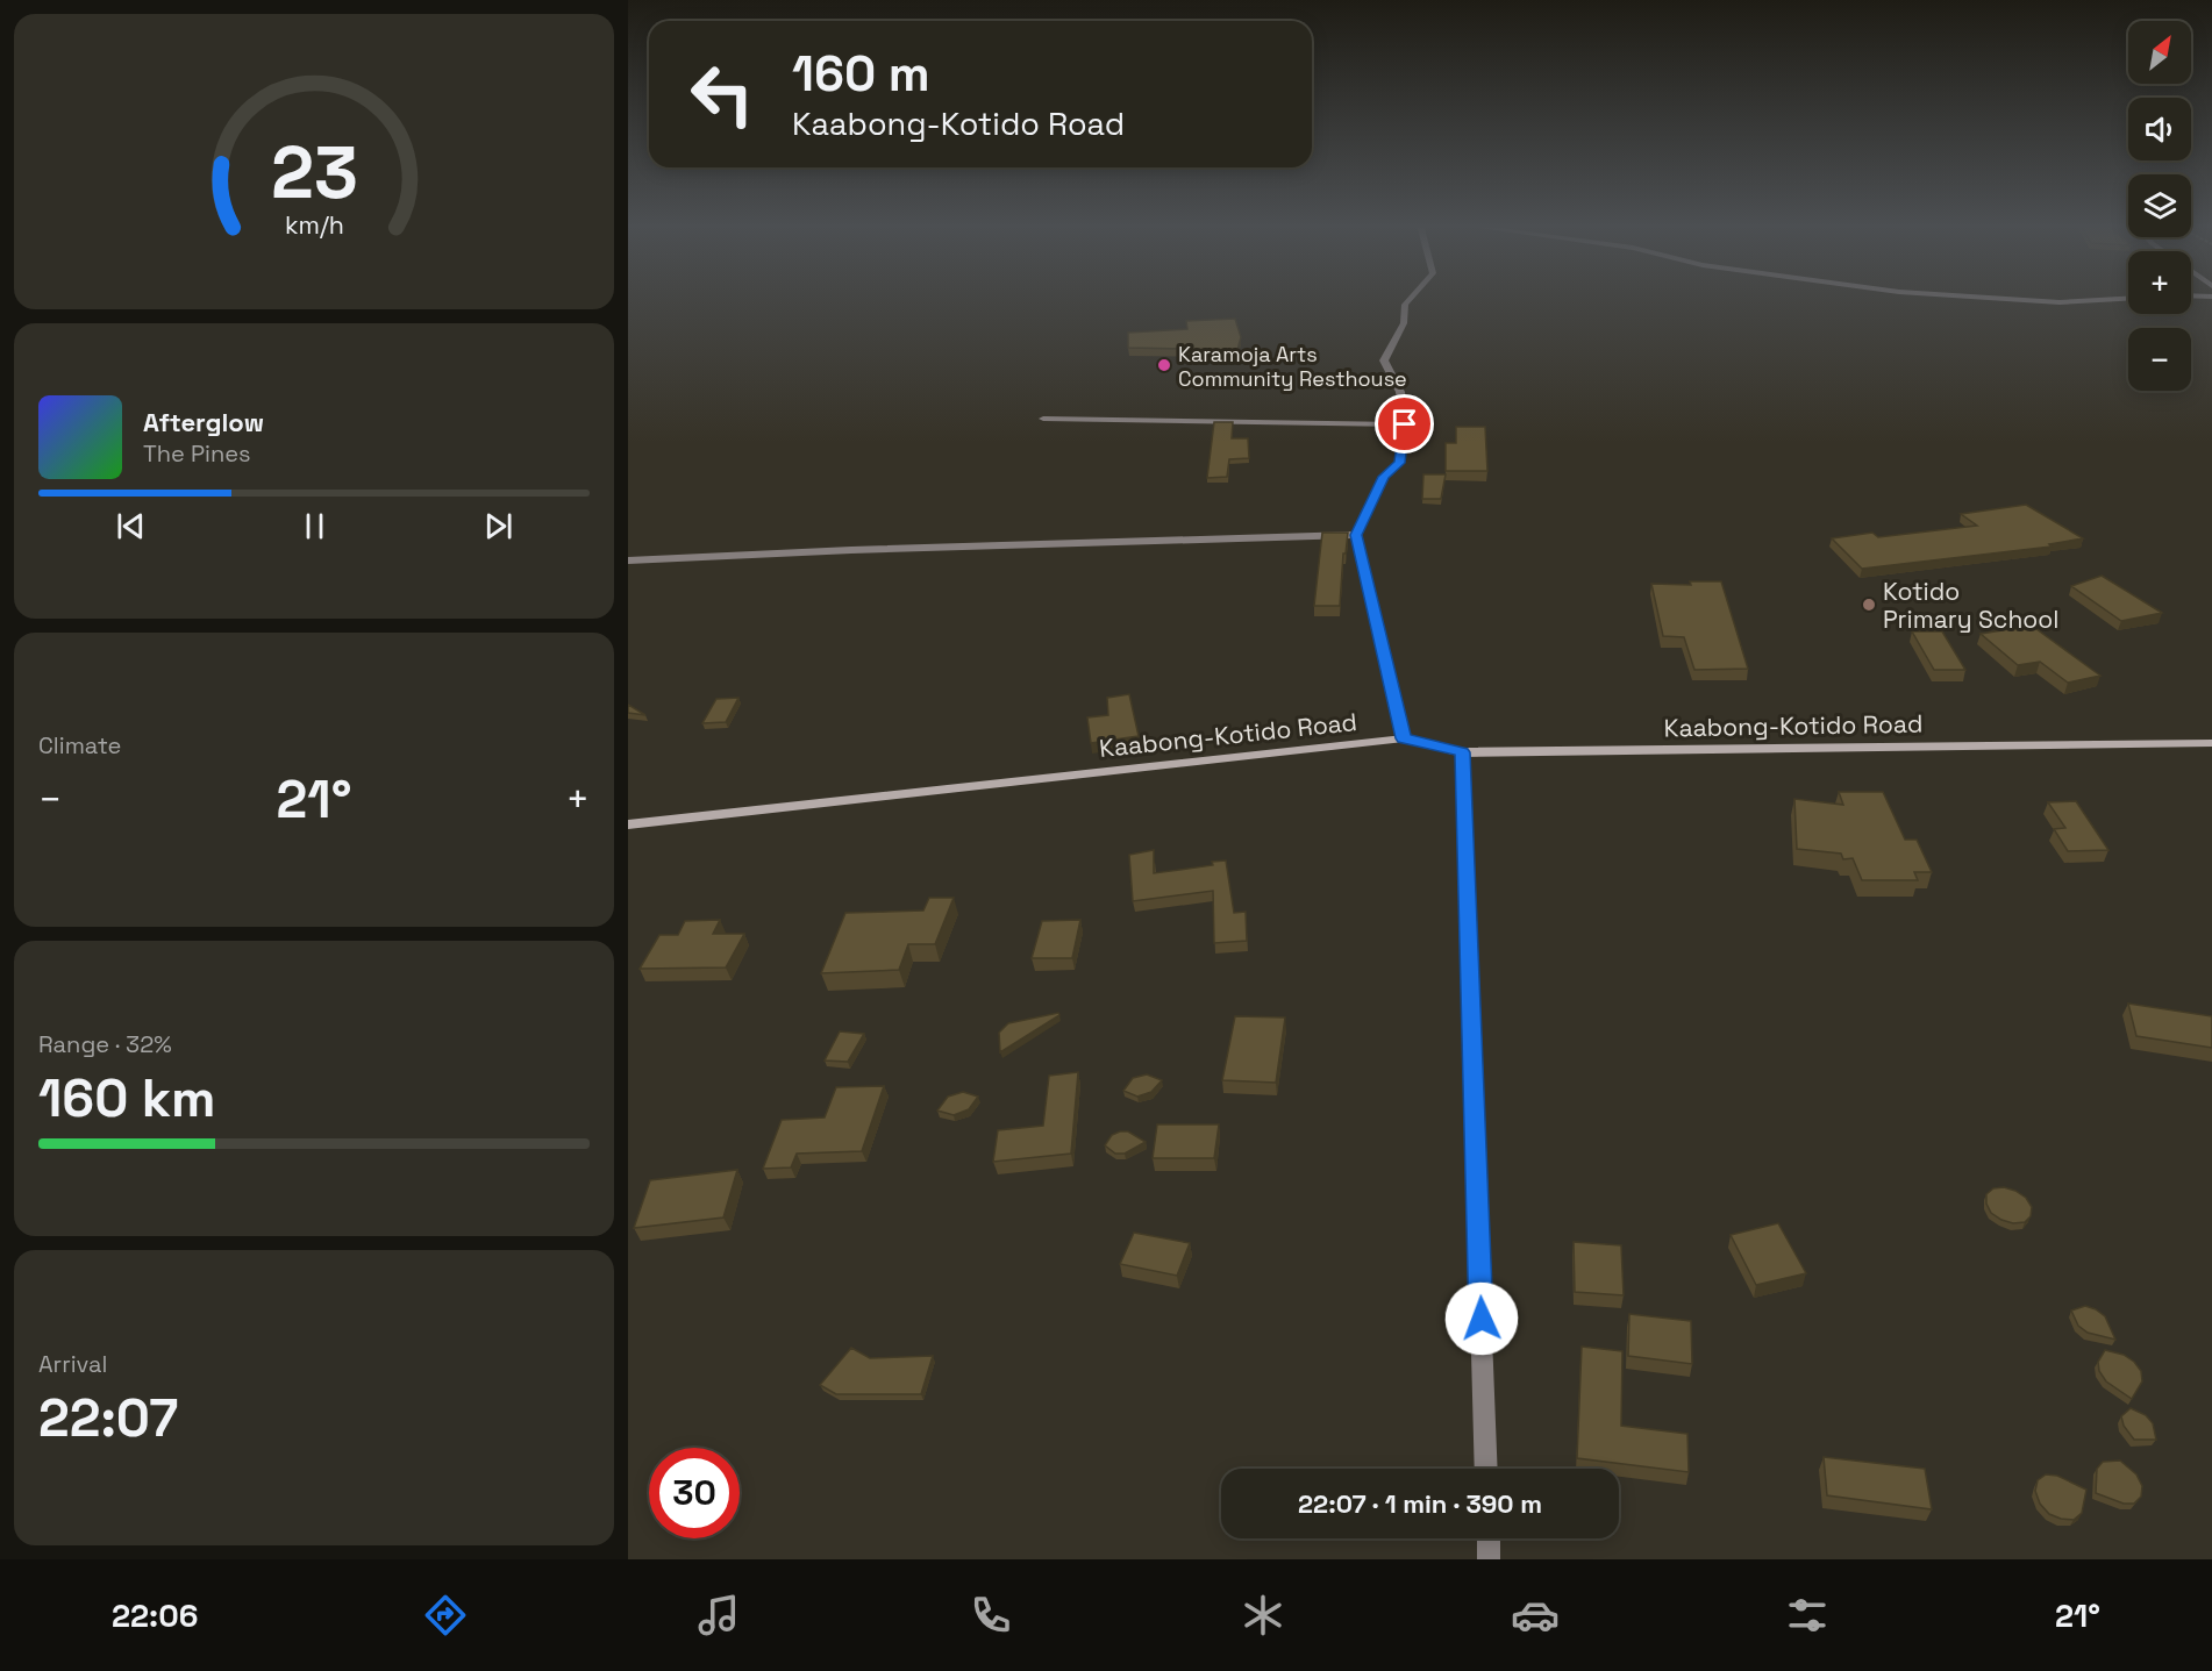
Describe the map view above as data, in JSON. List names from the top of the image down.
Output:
{
  "streets": {
    "main road": ["Kaabong-Kotido Road"]
  },
  "places": ["Karamoja Arts Community Resthouse", "Kotido Primary School"],
  "north": "top right",
  "page": {
    "map_buttons": ["+", "−"],
    "turn": ["160 m", "Kaabong-Kotido Road"],
    "song": ["Afterglow", "The Pines"],
    "tile": [
      "Climate",
      ["Range · 32%", "160 km"],
      ["Arrival", "22:07"]
    ],
    "heat": ["−", "21°", "+"],
    "limit": "30",
    "trip": "22:07 · 1 min · 390 m",
    "tabs": ["22:06", "21°"],
    "gauge": ["23", "km/h"]
  }
}
